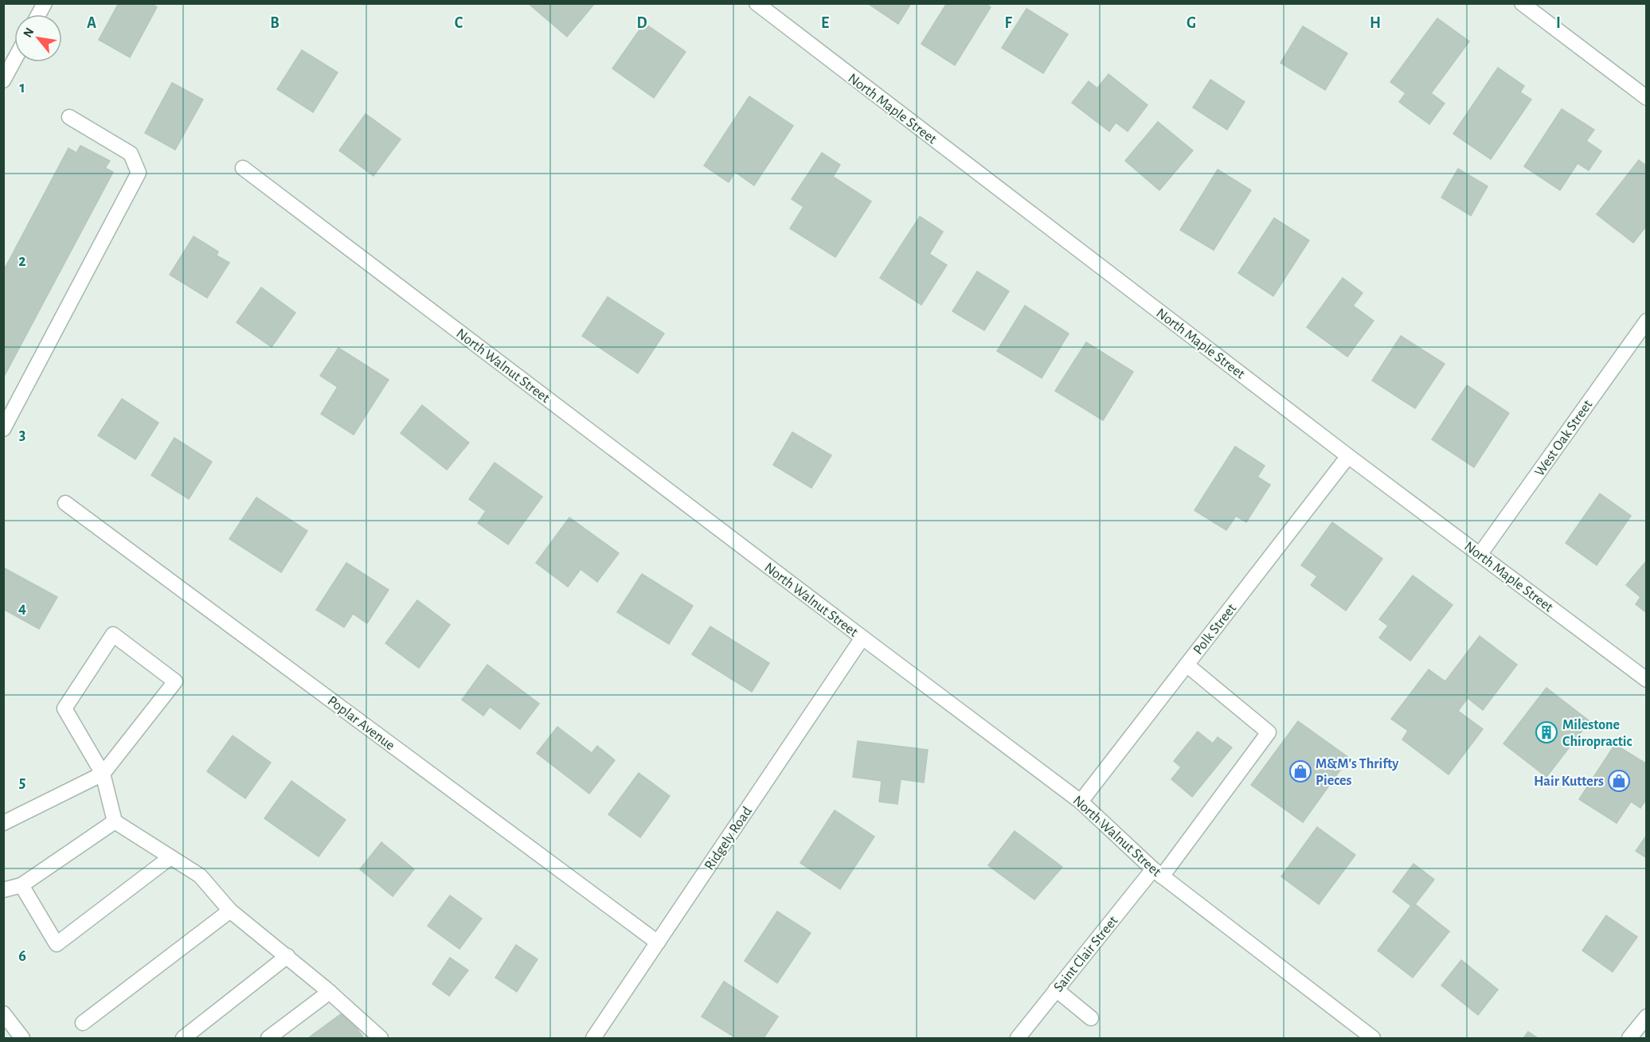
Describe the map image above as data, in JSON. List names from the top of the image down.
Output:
{
  "streets": {
    "street": [
      "North Maple Street",
      "North Walnut Street",
      "West Oak Street",
      "Polk Street",
      "Poplar Avenue",
      "Ridgely Road",
      "Saint Clair Street"
    ]
  },
  "crossings": [
    ["North Maple Street", "West Oak Street"],
    ["North Maple Street", "Polk Street"],
    ["North Walnut Street", "Polk Street"],
    ["North Walnut Street", "Ridgely Road"],
    ["North Walnut Street", "Saint Clair Street"],
    ["Polk Street", "Saint Clair Street"],
    ["Poplar Avenue", "Ridgely Road"]
  ],
  "places": {
    "building": ["Milestone Chiropractic"],
    "shop": ["M&M's Thrifty Pieces", "Hair Kutters"]
  },
  "north": "top left",
  "grid": {
    "columns": [
      "A",
      "B",
      "C",
      "D",
      "E",
      "F",
      "G",
      "H",
      "I"
    ],
    "rows": [
      "1",
      "2",
      "3",
      "4",
      "5",
      "6"
    ]
  }
}
